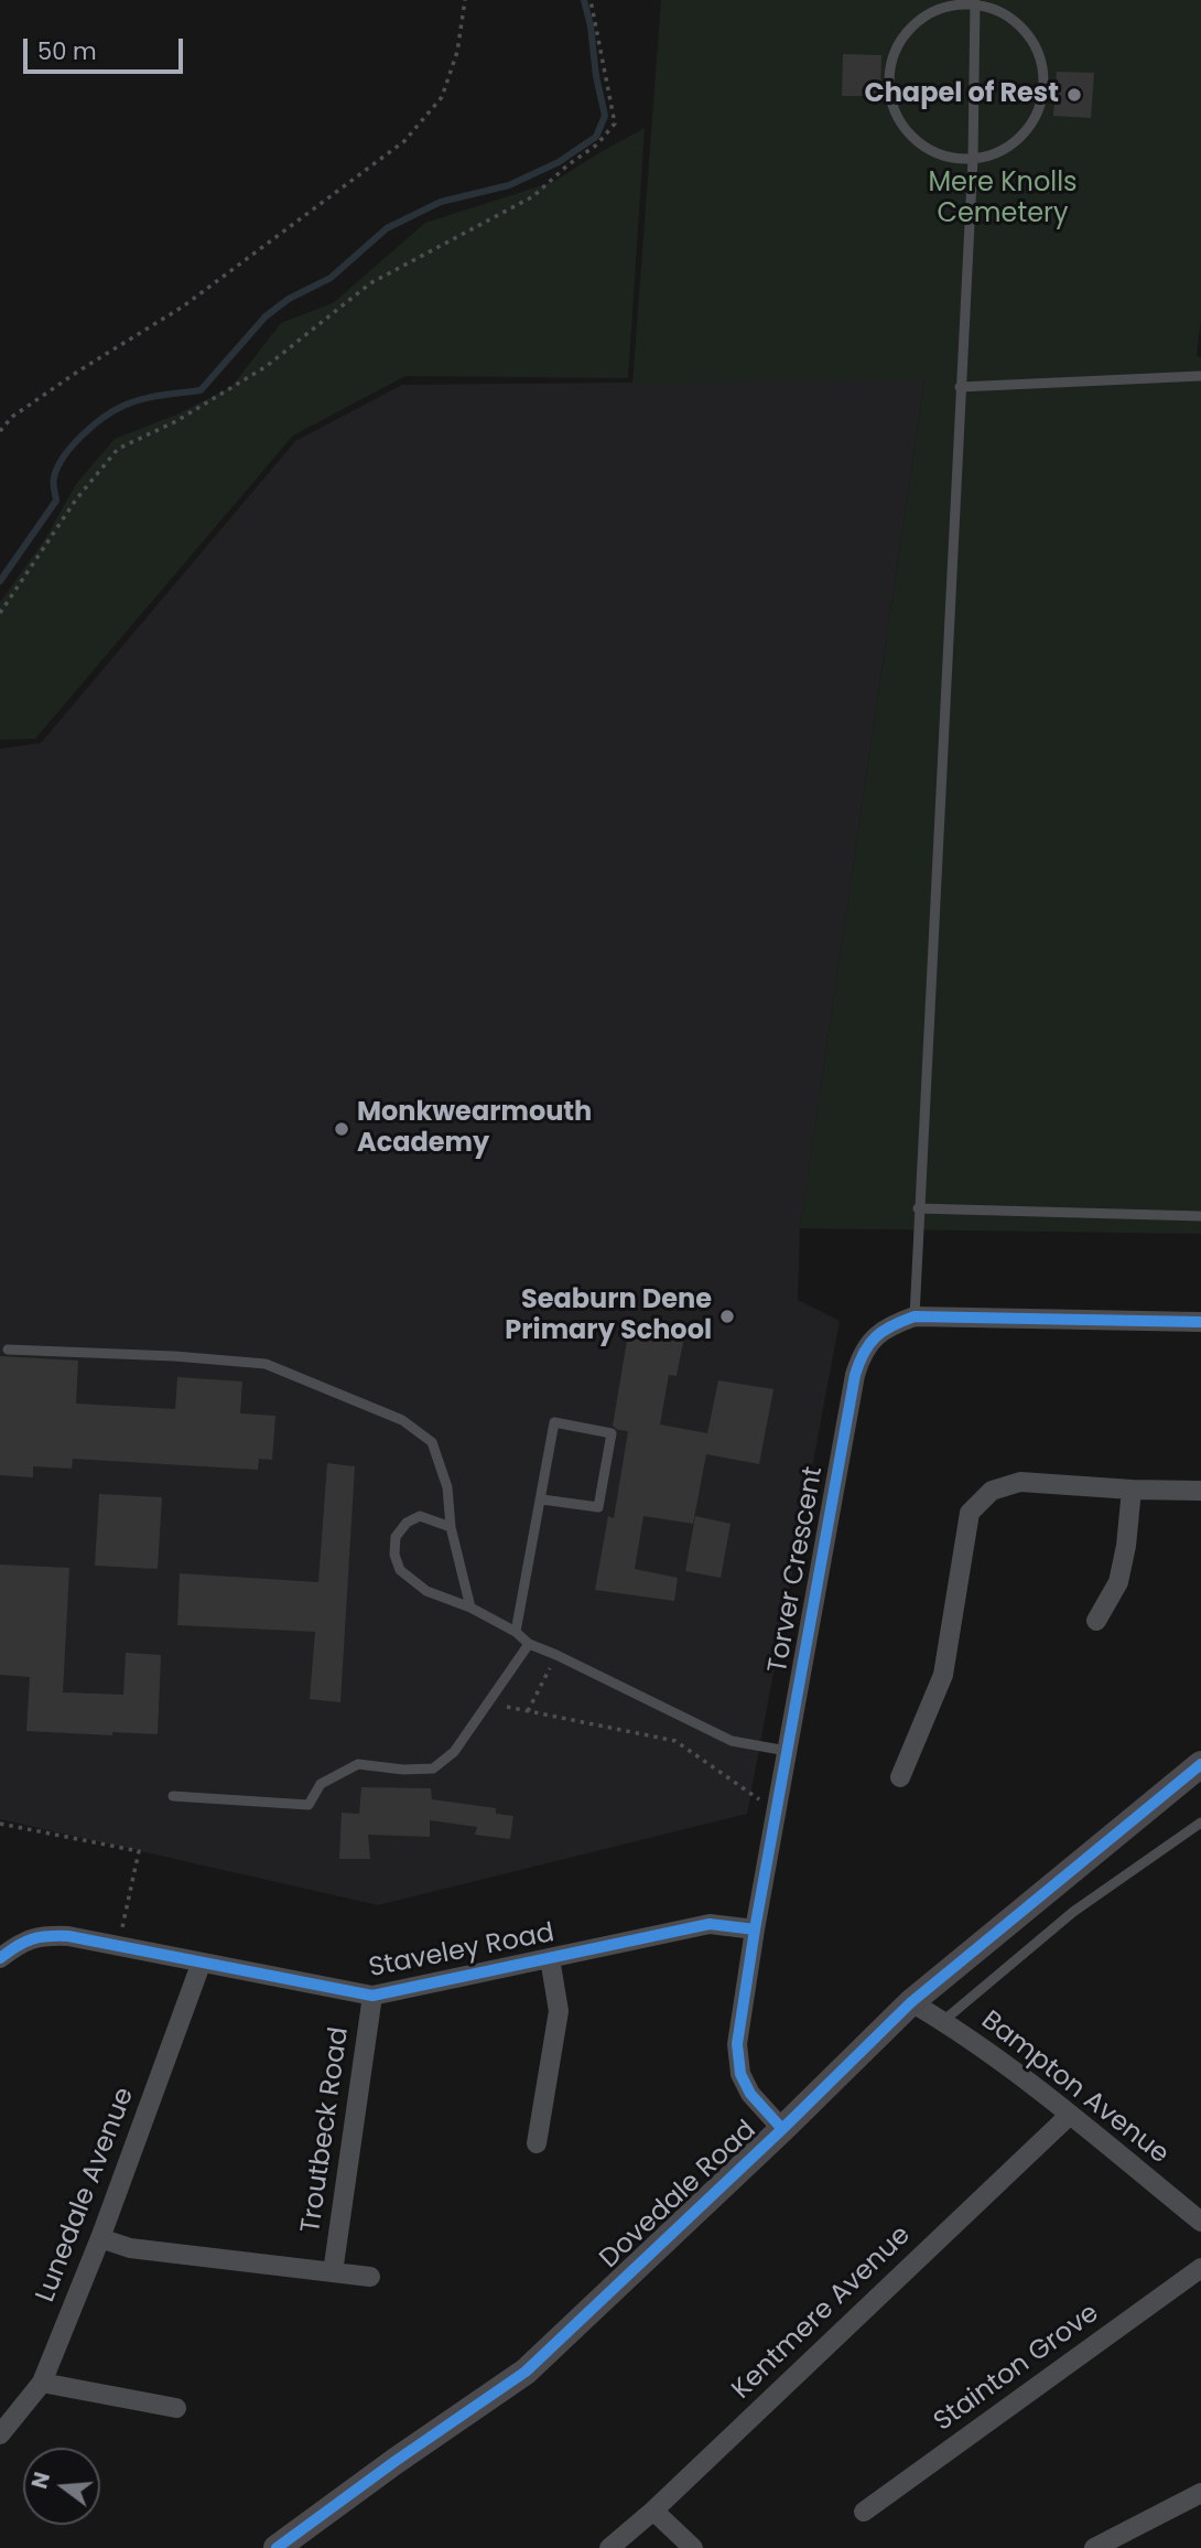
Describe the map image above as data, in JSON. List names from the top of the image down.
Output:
{
  "streets": {
    "street": [
      "Torver Crescent",
      "Staveley Road",
      "Bampton Avenue",
      "Troutbeck Road",
      "Lunedale Avenue",
      "Dovedale Road",
      "Kentmere Avenue",
      "Stainton Grove"
    ]
  },
  "crossings": [
    ["Torver Crescent", "Staveley Road"],
    ["Torver Crescent", "Dovedale Road"],
    ["Staveley Road", "Troutbeck Road"],
    ["Staveley Road", "Lunedale Avenue"],
    ["Bampton Avenue", "Dovedale Road"],
    ["Bampton Avenue", "Kentmere Avenue"]
  ],
  "parks": ["Mere Knolls Cemetery"],
  "places": ["Chapel of Rest", "Monkwearmouth Academy", "Seaburn Dene Primary School"],
  "scale_bar": "50 m",
  "north": "left"
}
